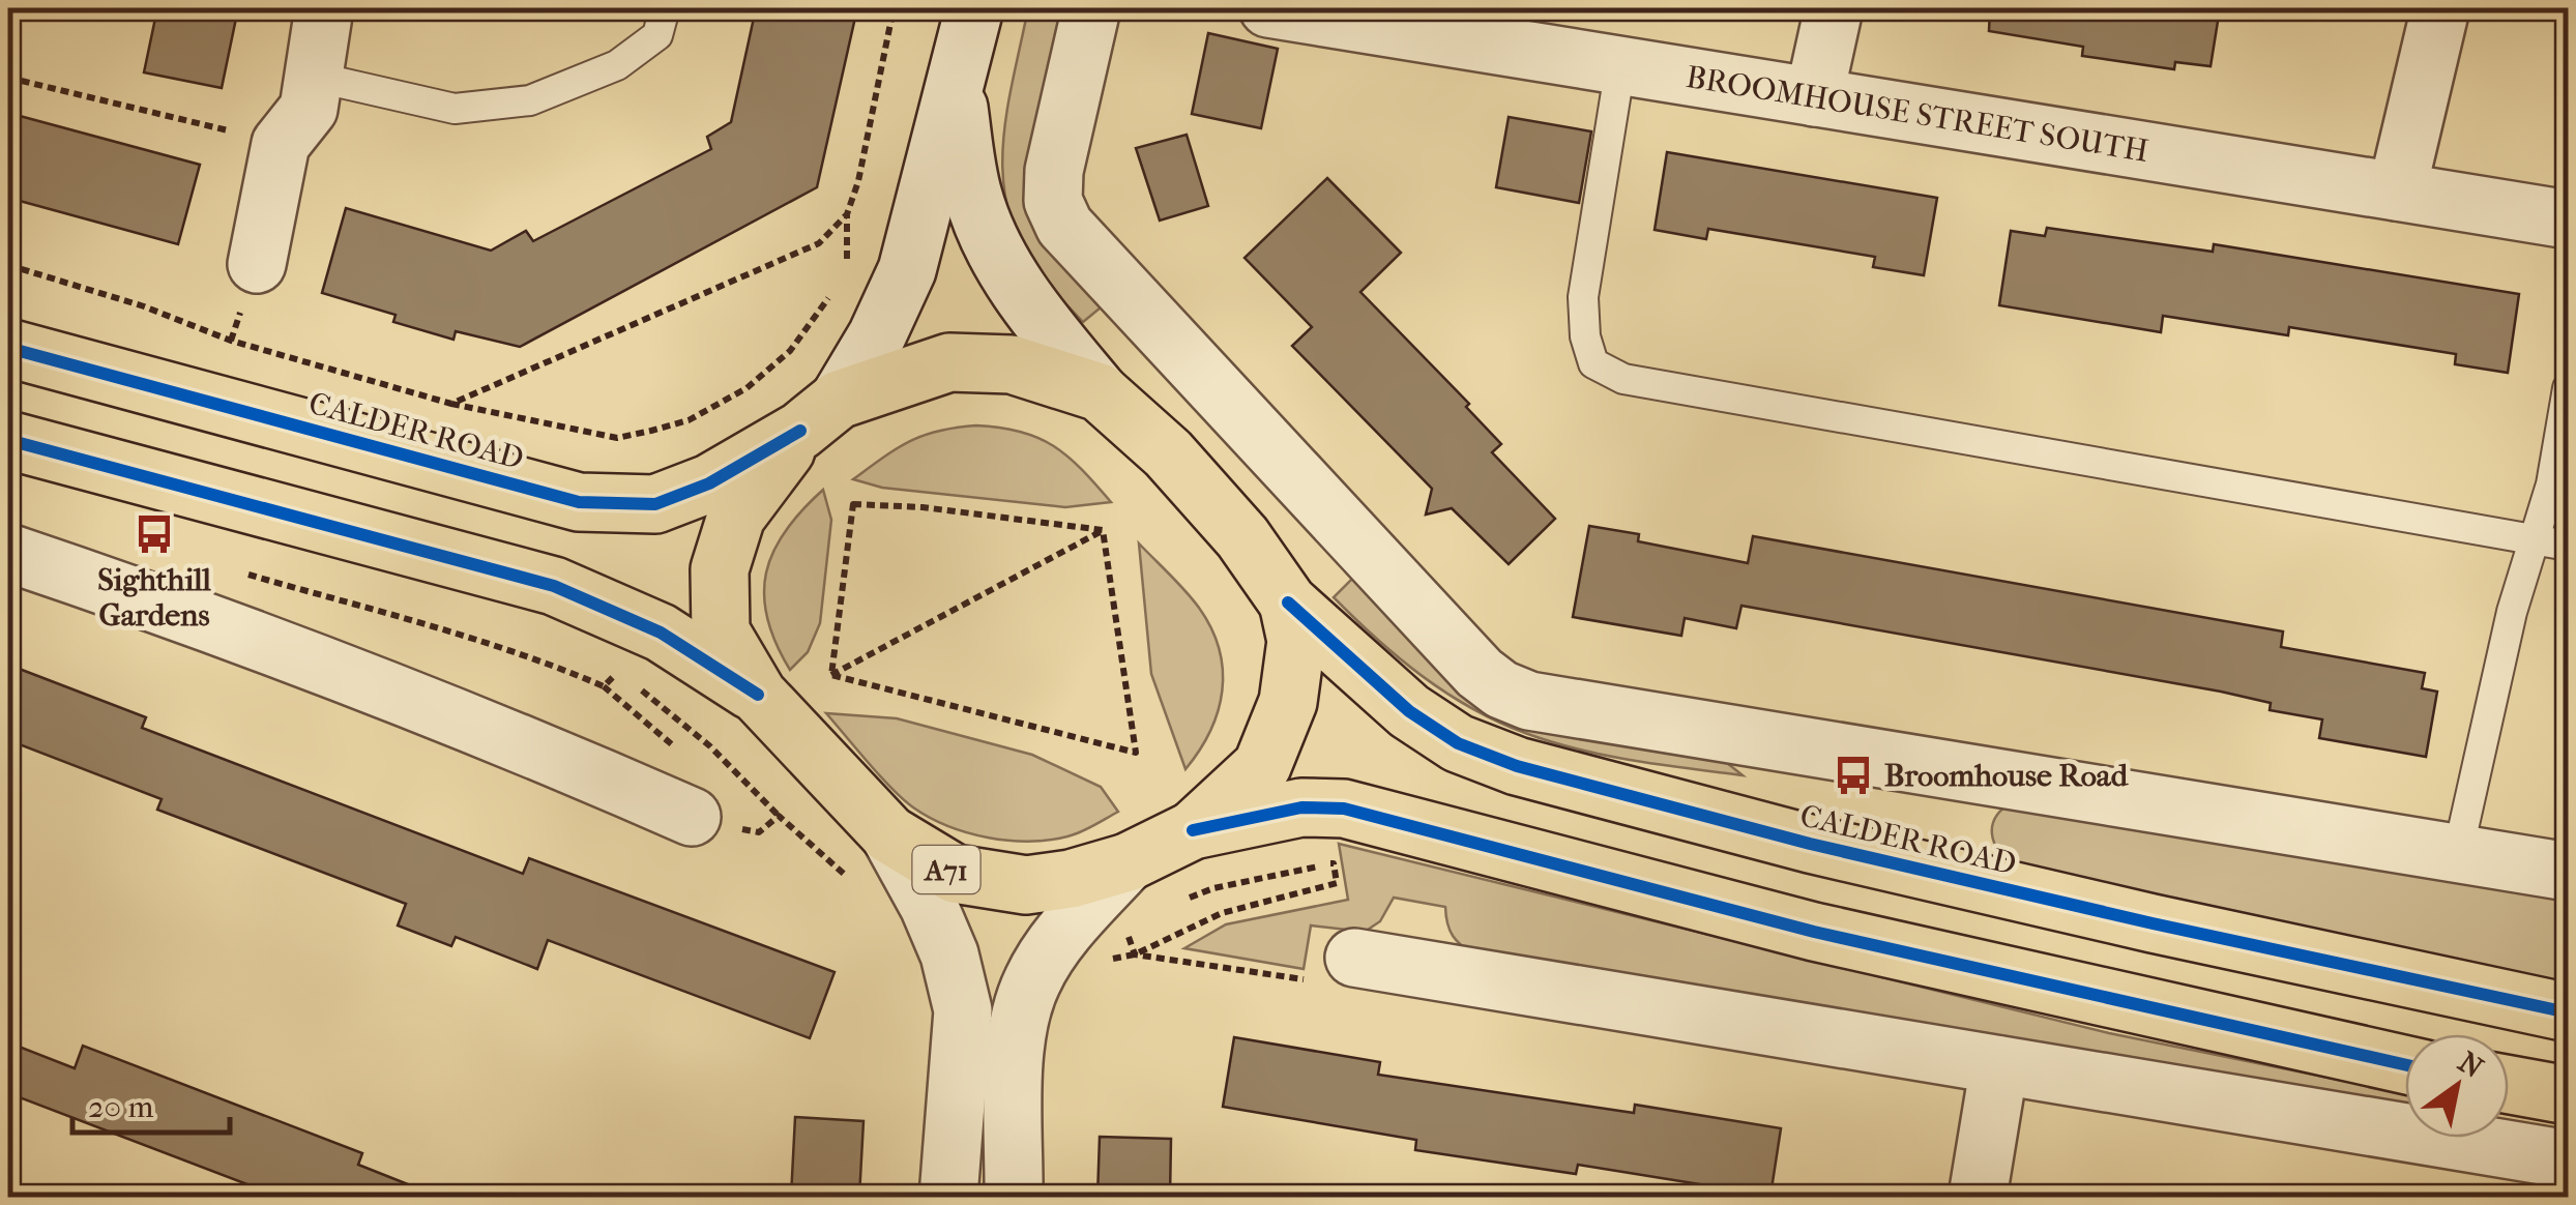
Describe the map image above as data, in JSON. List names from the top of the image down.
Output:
{
  "streets": {
    "main road": ["CALDER ROAD", "A71"],
    "street": ["BROOMHOUSE STREET SOUTH"]
  },
  "places": {
    "bus stop": ["Sighthill Gardens", "Broomhouse Road"]
  },
  "scale_bar": "20 m",
  "north": "top right"
}
